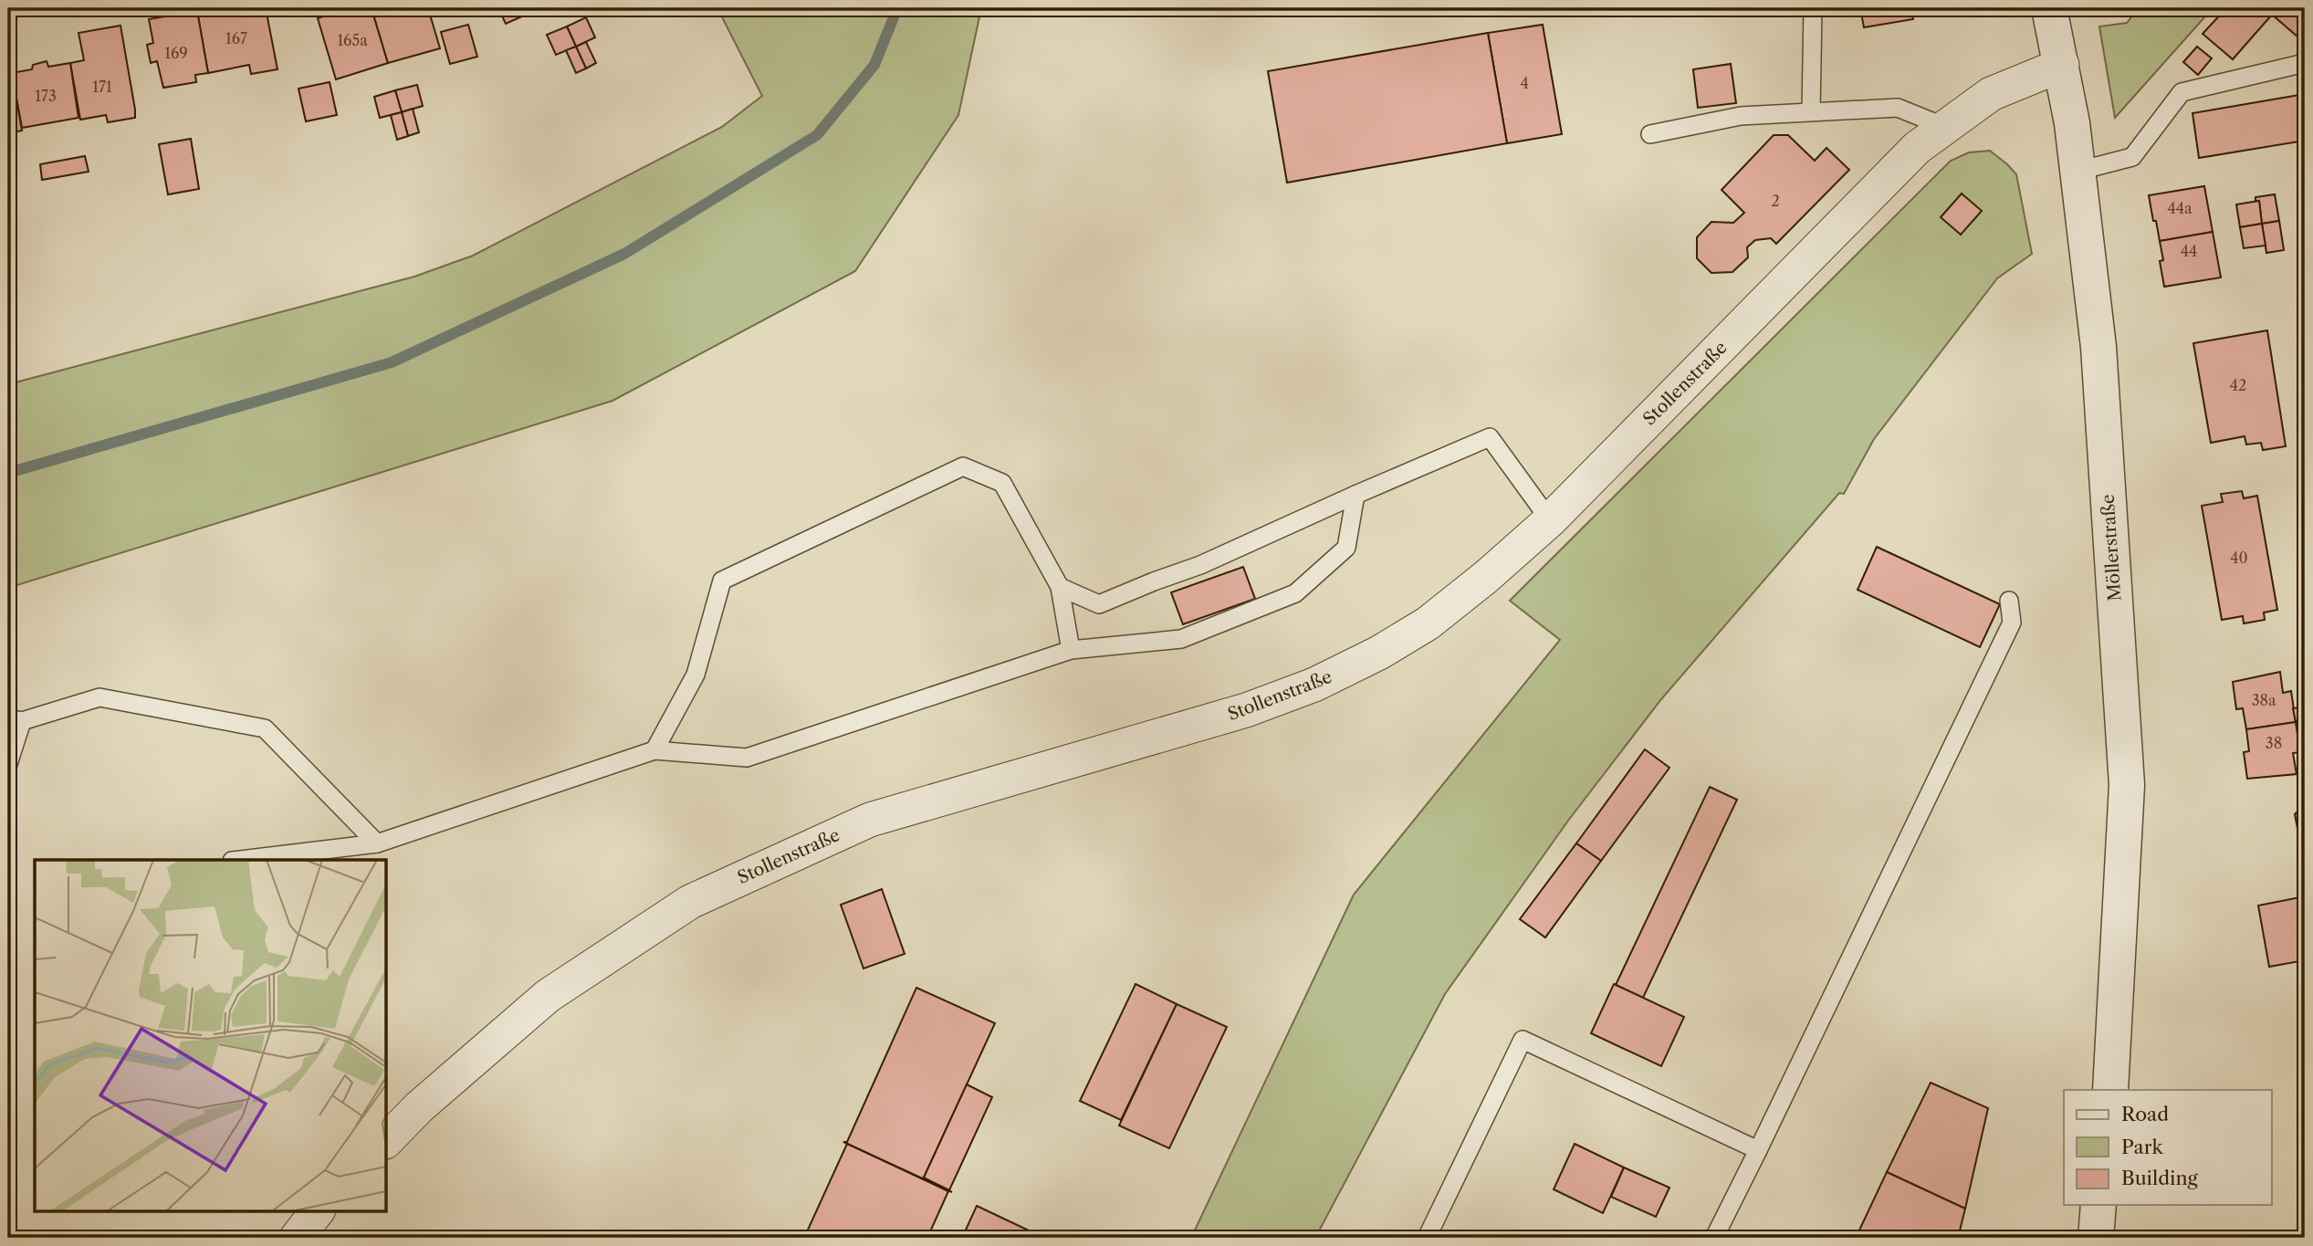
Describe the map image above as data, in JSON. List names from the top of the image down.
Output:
{
  "streets": {
    "street": ["Stollenstraße", "Möllerstraße"]
  },
  "crossings": [
    ["Stollenstraße", "Möllerstraße"]
  ],
  "house_numbers": [
    "167",
    "165a",
    "169",
    "4",
    "171",
    "173",
    "2",
    "44a",
    "44",
    "42",
    "40",
    "38a",
    "38"
  ],
  "legend": ["Road", "Park", "Building"]
}
